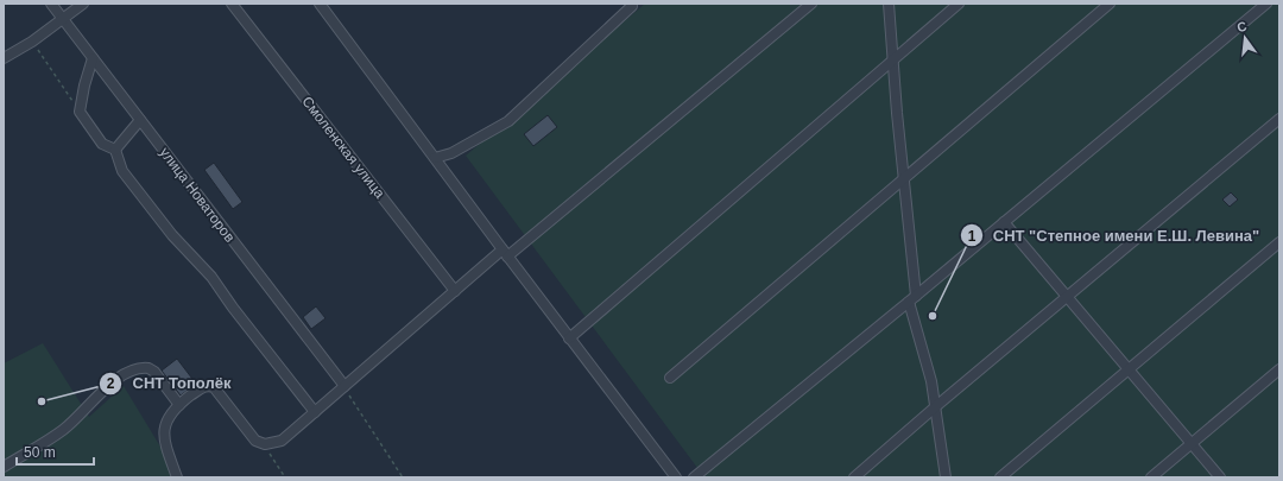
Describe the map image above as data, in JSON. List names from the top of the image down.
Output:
{
  "streets": {
    "street": ["Смоленская улица", "улица Новаторов"]
  },
  "places": ["СНТ \"Степное имени Е.Ш. Левина\"", "СНТ Тополёк"],
  "scale_bar": "50 m",
  "north": "top"
}
